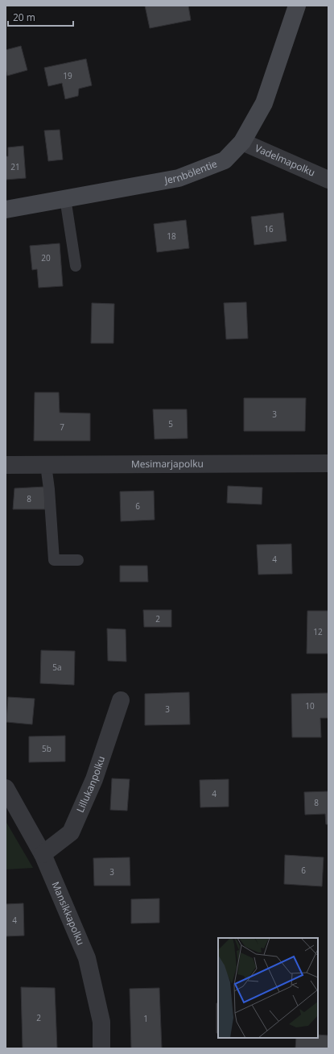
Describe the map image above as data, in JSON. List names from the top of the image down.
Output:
{
  "streets": {
    "street": [
      "Vadelmapolku",
      "Jernbölentie",
      "Mesimarjapolku",
      "Lillukanpolku",
      "Mansikkapolku"
    ]
  },
  "crossings": [
    ["Vadelmapolku", "Jernbölentie"],
    ["Lillukanpolku", "Mansikkapolku"]
  ],
  "house_numbers": [
    "19",
    "21",
    "16",
    "18",
    "20",
    "3",
    "5",
    "7",
    "8",
    "6",
    "4",
    "2",
    "12",
    "5a",
    "10",
    "3",
    "5b",
    "4",
    "8",
    "6",
    "3",
    "4",
    "2",
    "1"
  ],
  "scale_bar": "20 m"
}
